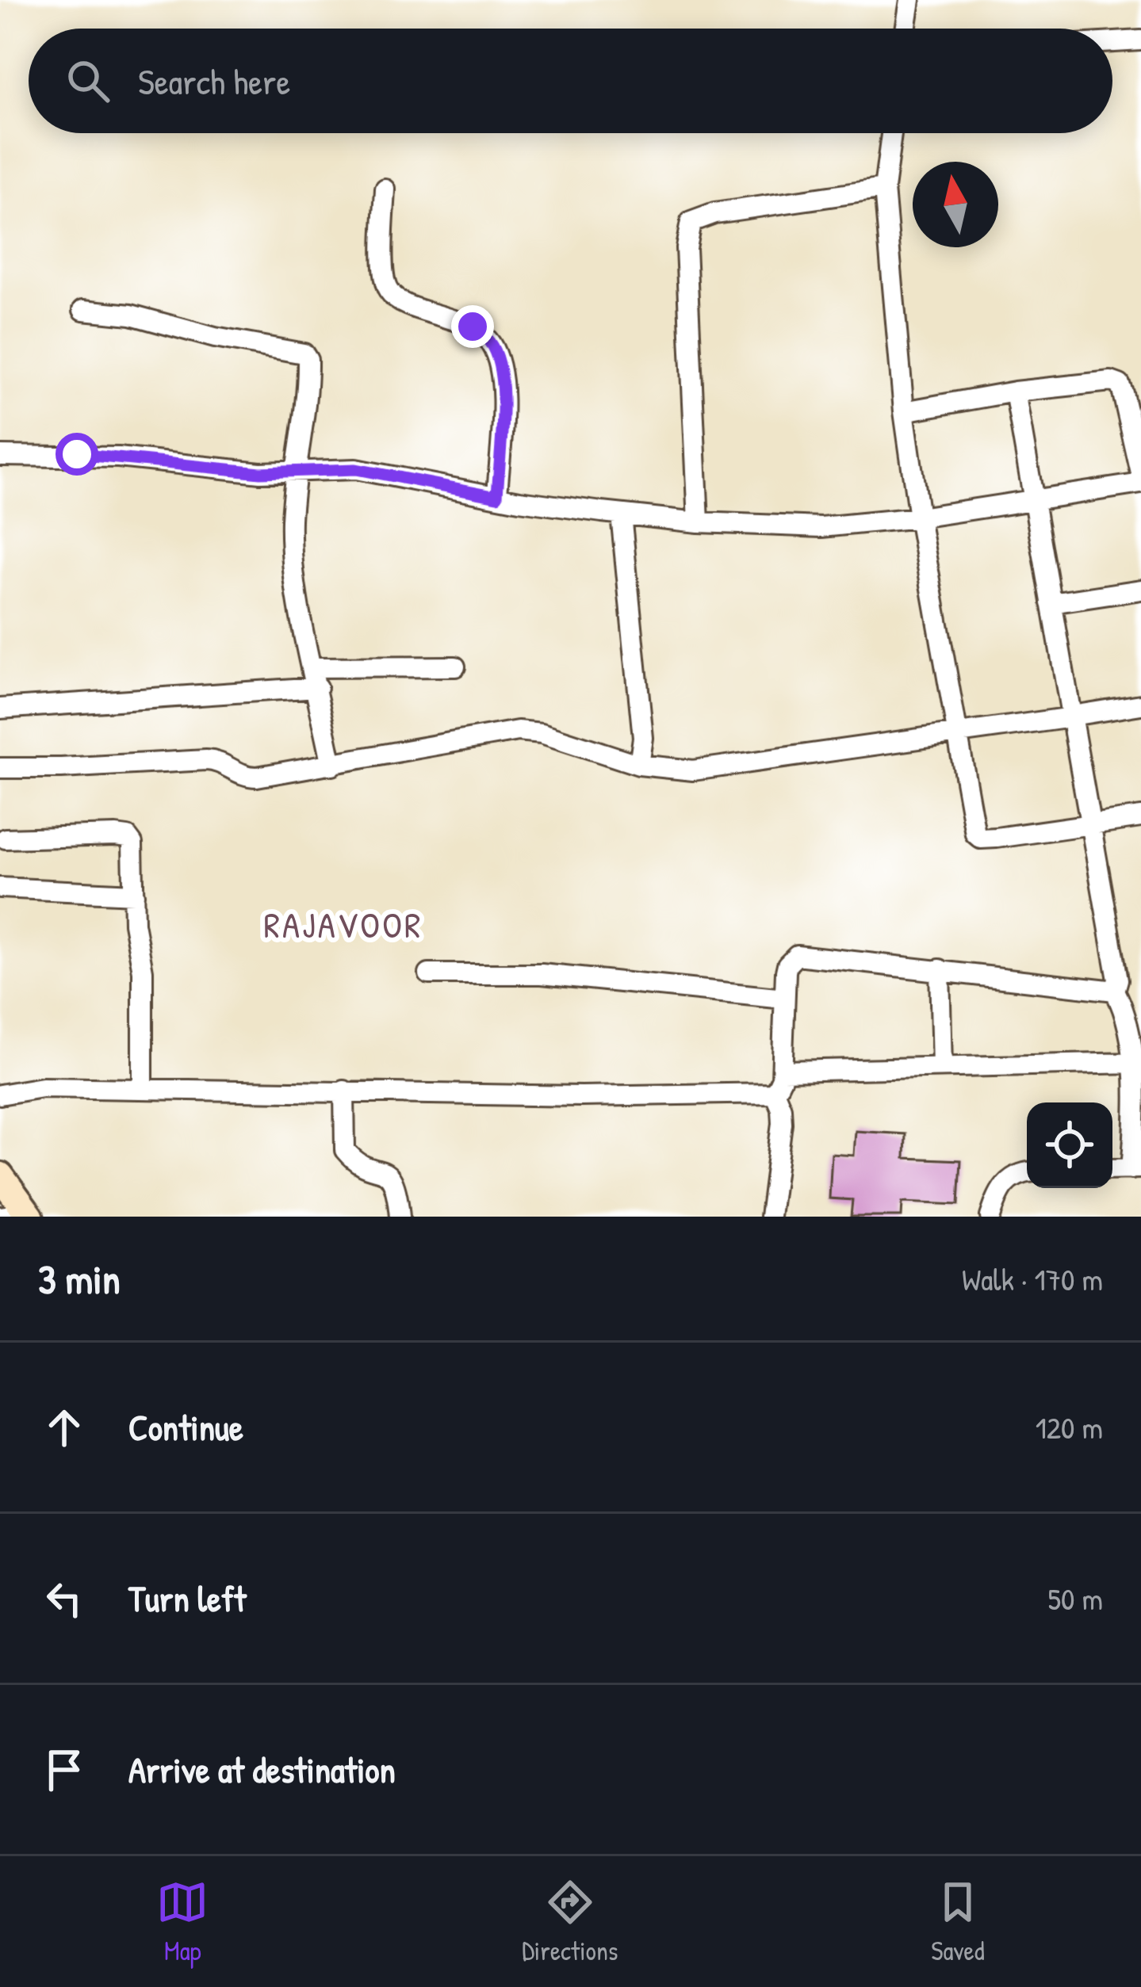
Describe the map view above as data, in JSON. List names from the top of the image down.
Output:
{
  "districts": ["RAJAVOOR"],
  "north": "top",
  "page": {
    "search": "Search here",
    "heading": ["3 min", "Walk · 170 m"],
    "list": [
      ["Continue", "120 m"],
      ["Turn left", "50 m"],
      "Arrive at destination"
    ],
    "nav": ["Map", "Directions", "Saved"]
  }
}
